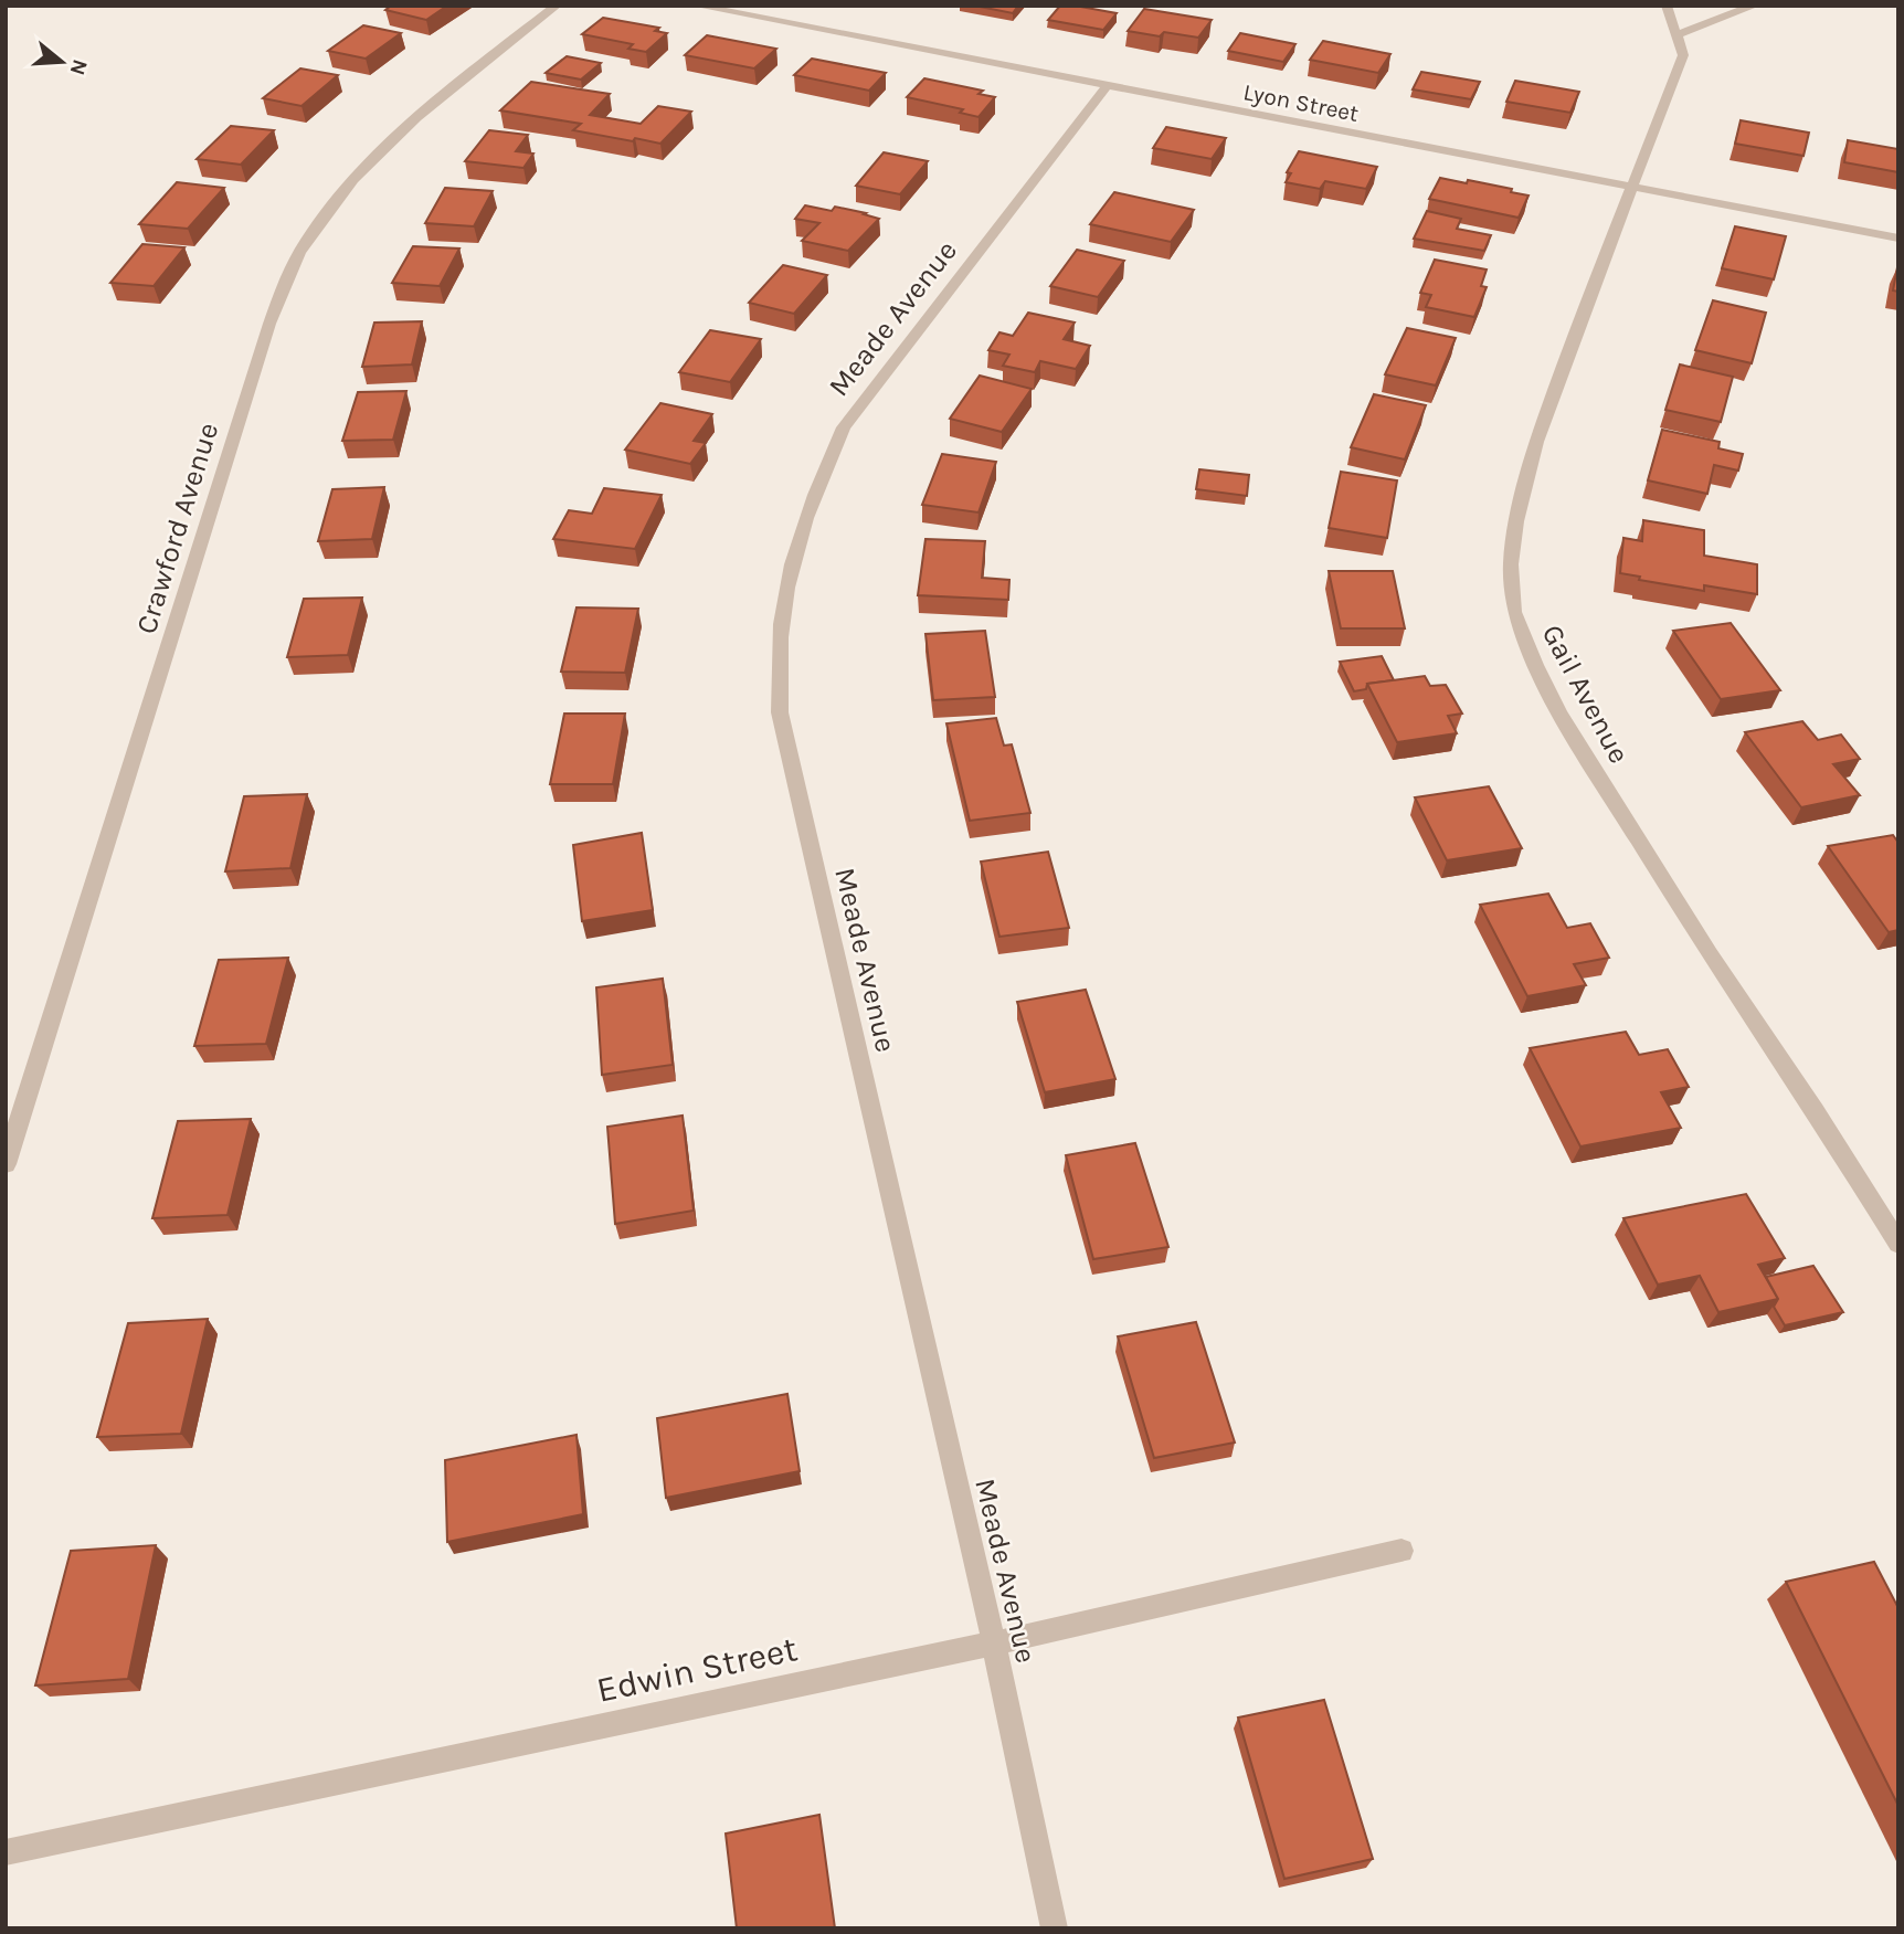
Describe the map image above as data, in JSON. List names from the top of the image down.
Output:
{
  "streets": {
    "street": [
      "Lyon Street",
      "Meade Avenue",
      "Crawford Avenue",
      "Gail Avenue",
      "Edwin Street"
    ]
  },
  "crossings": [
    ["Lyon Street", "Meade Avenue"],
    ["Lyon Street", "Gail Avenue"],
    ["Meade Avenue", "Edwin Street"]
  ],
  "north": "right"
}
